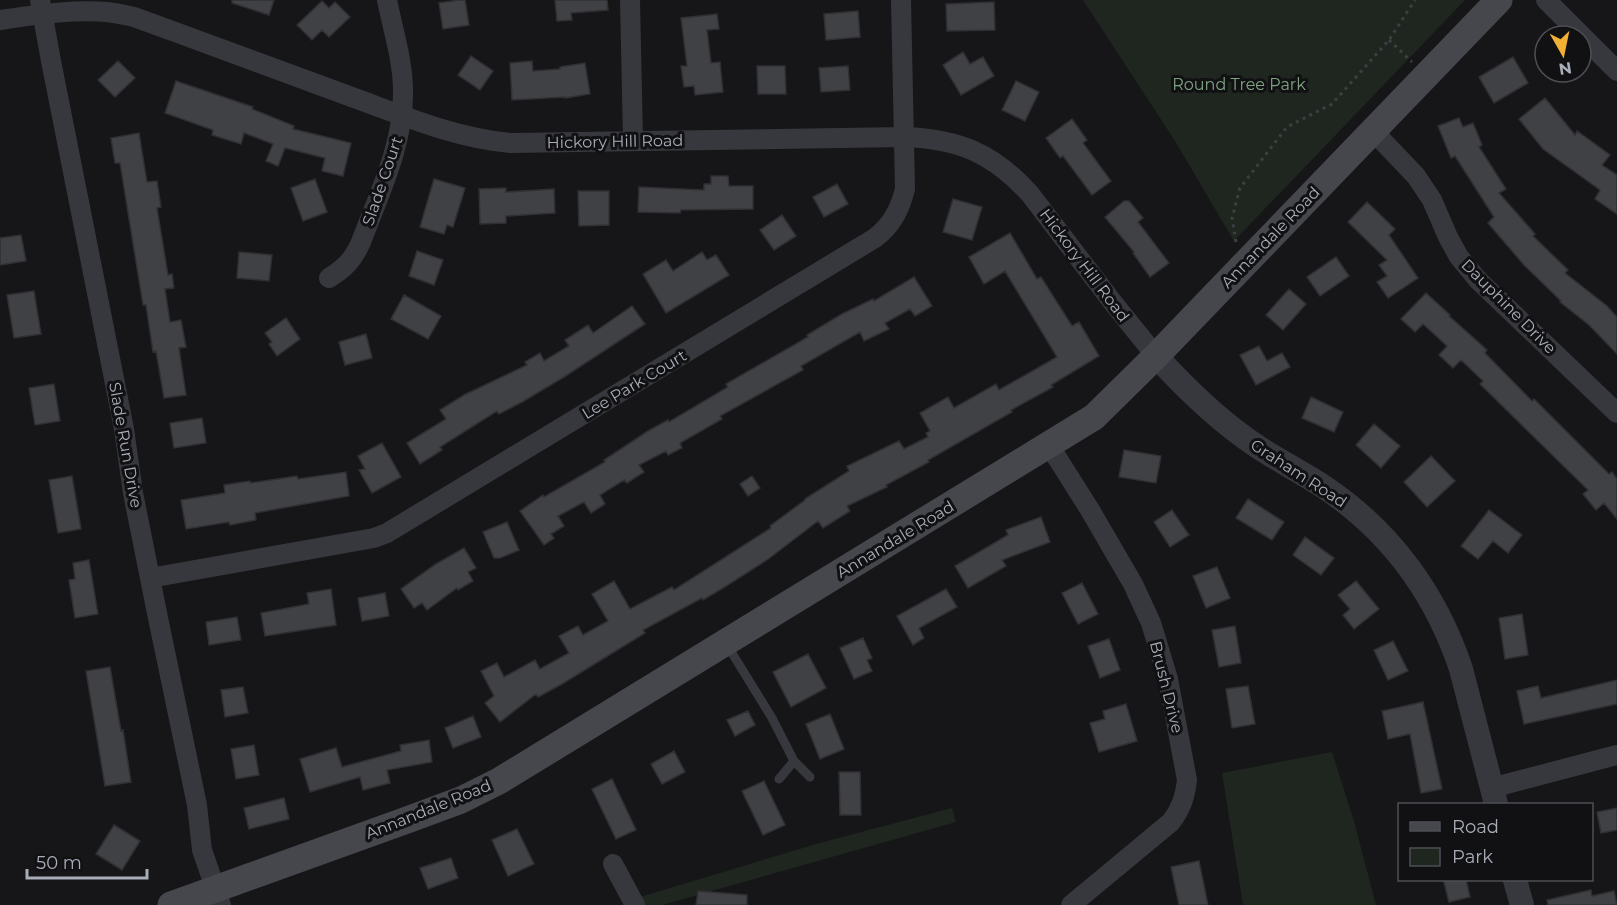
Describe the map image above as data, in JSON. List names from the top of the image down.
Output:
{
  "streets": {
    "main road": ["Annandale Road"],
    "street": [
      "Hickory Hill Road",
      "Slade Court",
      "Dauphine Drive",
      "Lee Park Court",
      "Slade Run Drive",
      "Graham Road",
      "Brush Drive"
    ]
  },
  "crossings": [
    ["Hickory Hill Road", "Slade Court"],
    ["Hickory Hill Road", "Annandale Road"],
    ["Hickory Hill Road", "Lee Park Court"],
    ["Hickory Hill Road", "Slade Run Drive"],
    ["Hickory Hill Road", "Graham Road"],
    ["Annandale Road", "Dauphine Drive"],
    ["Annandale Road", "Slade Run Drive"],
    ["Annandale Road", "Graham Road"],
    ["Annandale Road", "Brush Drive"],
    ["Lee Park Court", "Slade Run Drive"]
  ],
  "parks": ["Round Tree Park"],
  "legend": ["Road", "Park"],
  "scale_bar": "50 m",
  "north": "bottom"
}
